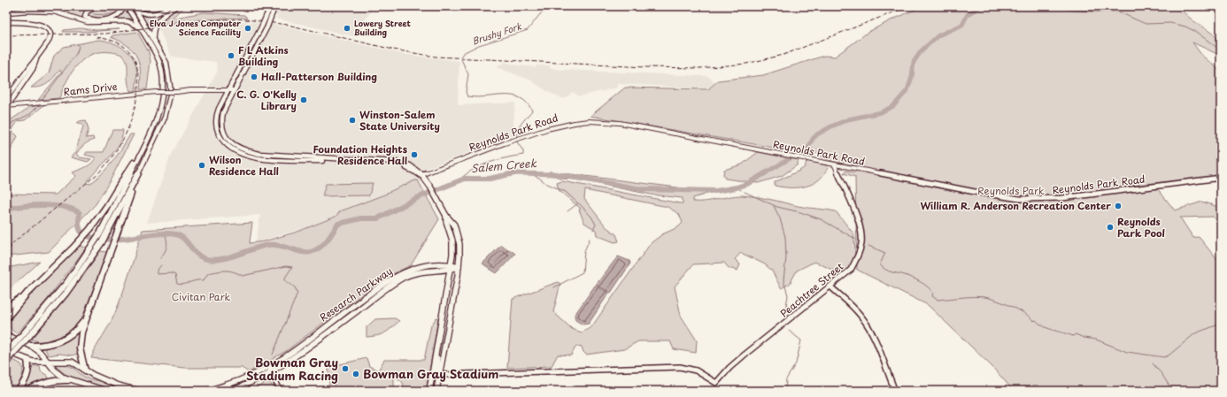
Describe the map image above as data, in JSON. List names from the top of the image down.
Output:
{
  "streets": {
    "main road": [
      "Rams Drive",
      "Reynolds Park Road",
      "Peachtree Street",
      "Research Parkway"
    ]
  },
  "crossings": [
    ["Reynolds Park Road", "Peachtree Street"]
  ],
  "water": ["Brushy Fork", "Salem Creek"],
  "parks": ["Reynolds Park", "Civitan Park"],
  "places": [
    "Elva J Jones Computer Science Facility",
    "Lowery Street Building",
    "F L Atkins Building",
    "Hall-Patterson Building",
    "C. G. O'Kelly Library",
    "Winston-Salem State University",
    "Foundation Heights Residence Hall",
    "Wilson Residence Hall",
    "William R. Anderson Recreation Center",
    "Reynolds Park Pool",
    "Bowman Gray Stadium Racing",
    "Bowman Gray Stadium"
  ]
}
